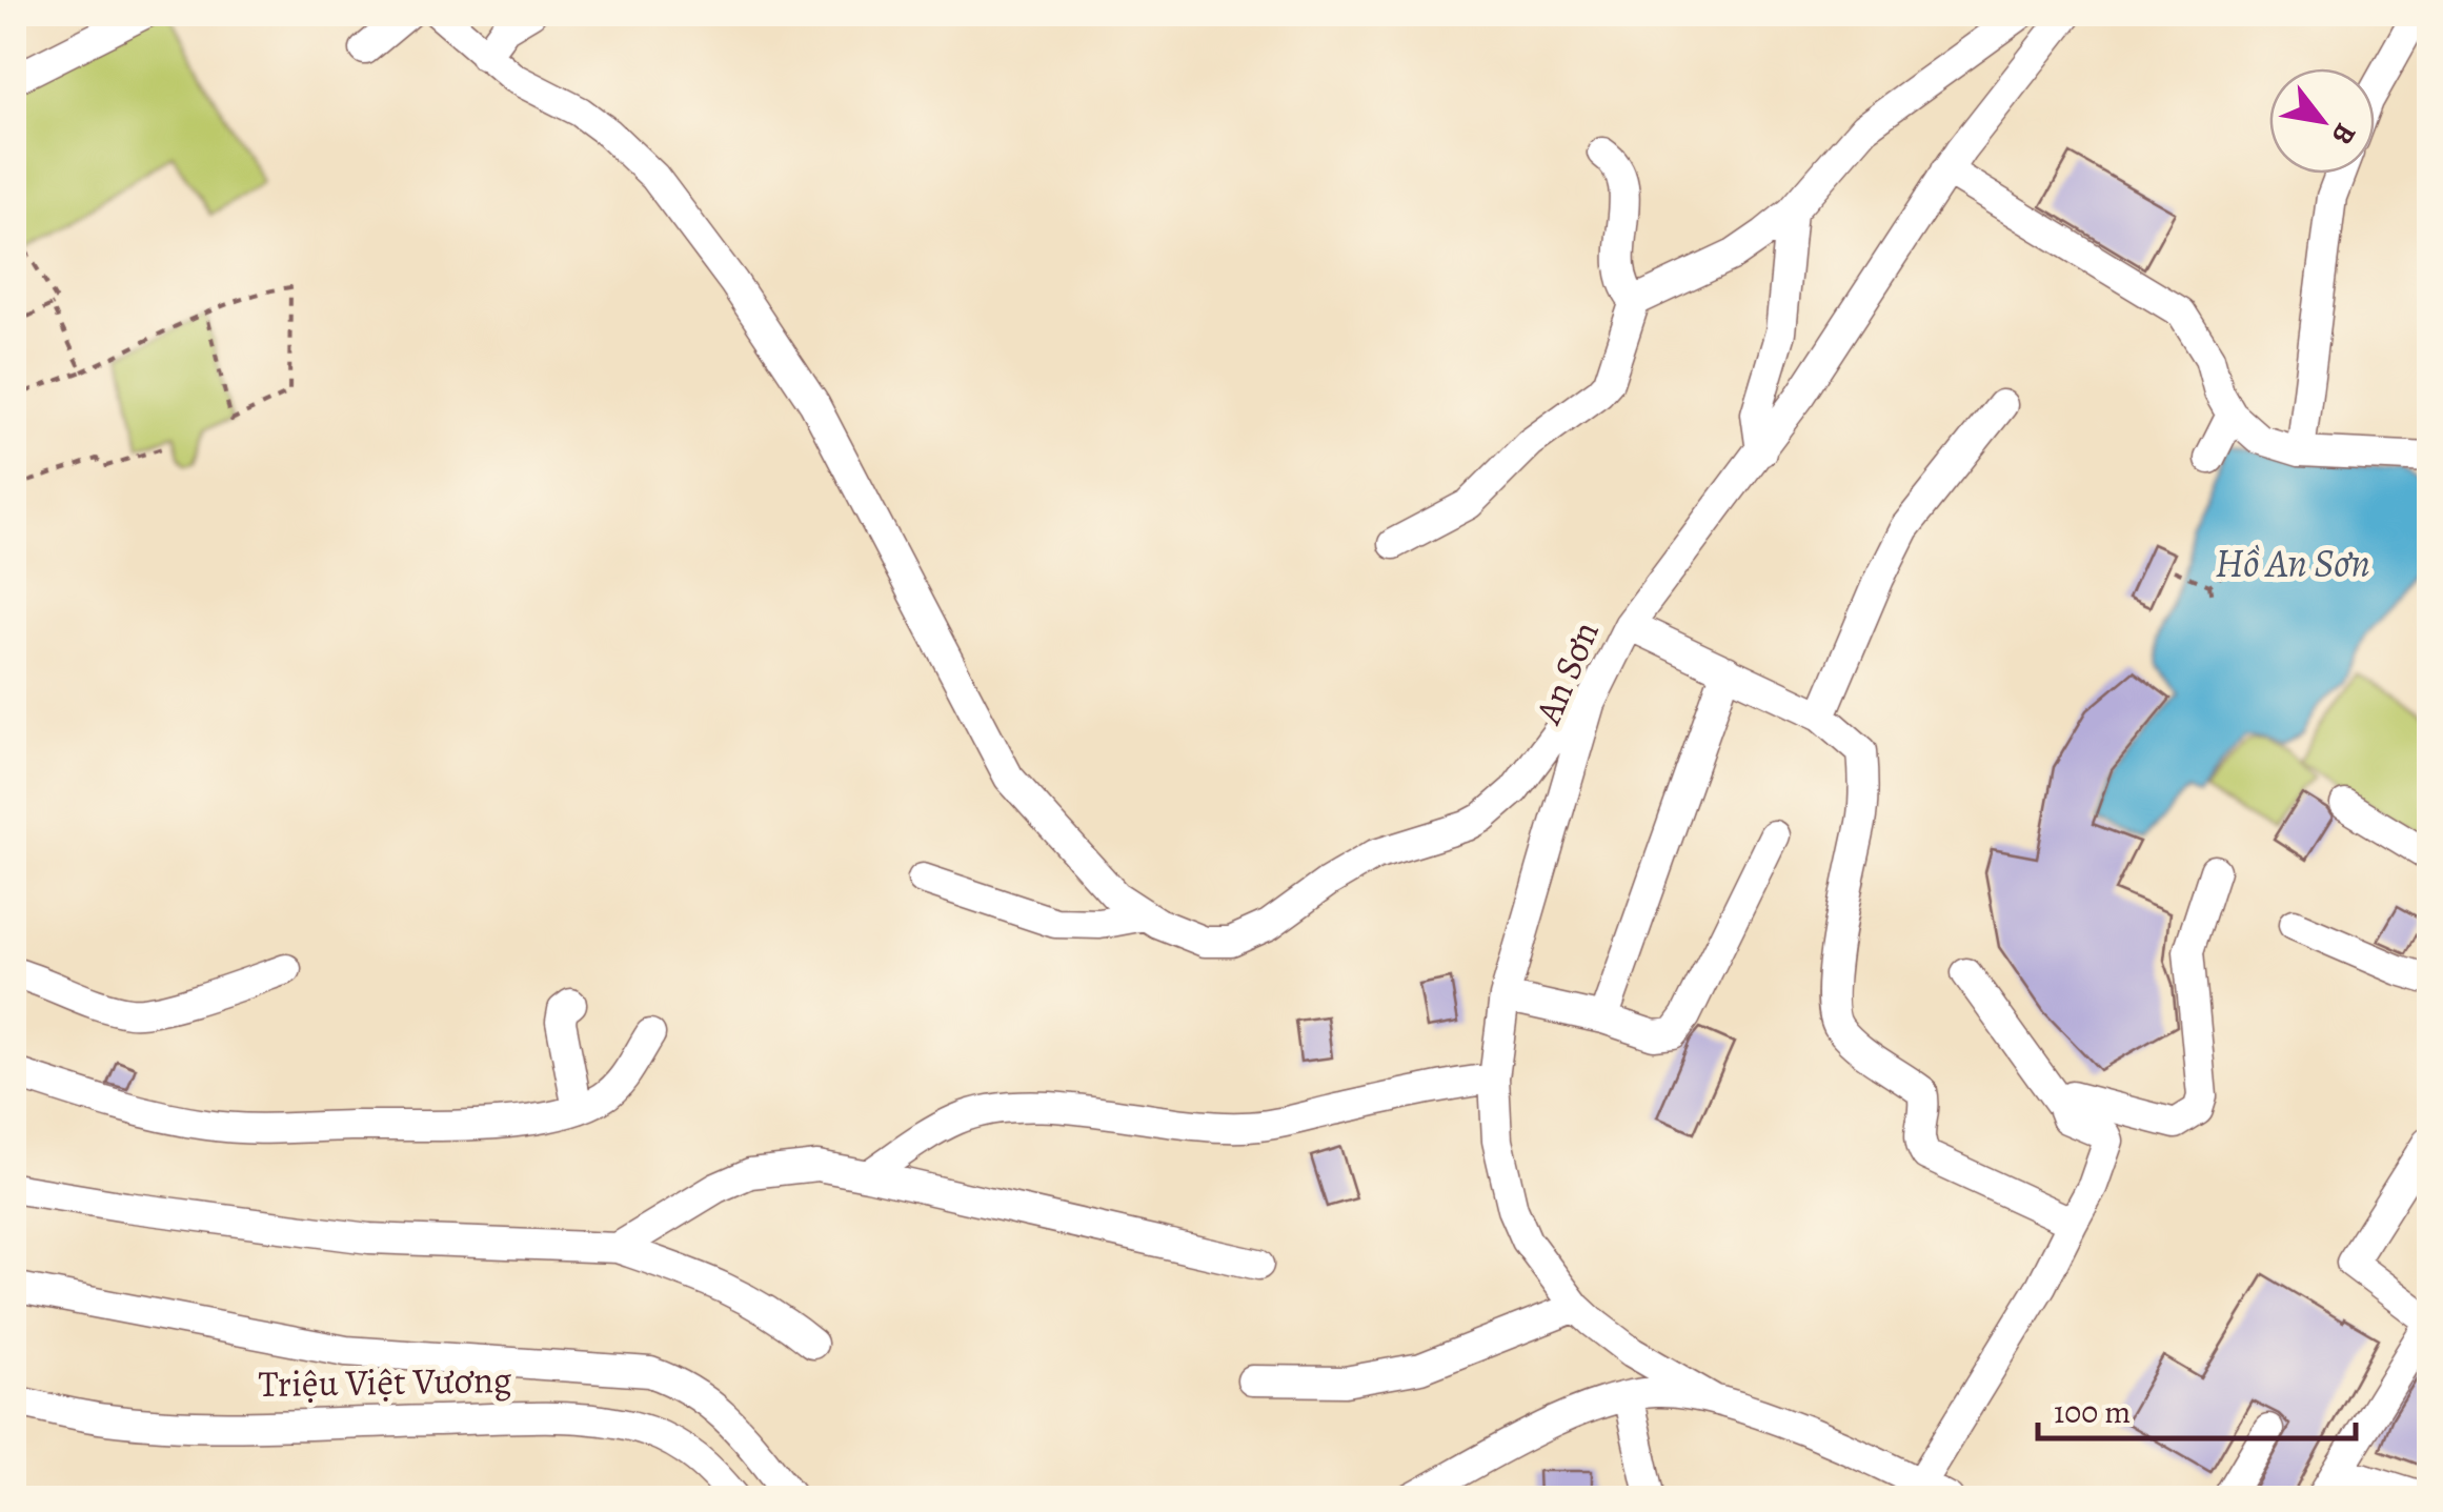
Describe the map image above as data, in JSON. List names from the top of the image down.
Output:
{
  "streets": {
    "street": ["An Sơn", "Triệu Việt Vương"]
  },
  "water": ["Hồ An Sơn"],
  "scale_bar": "100 m",
  "north": "bottom right"
}
